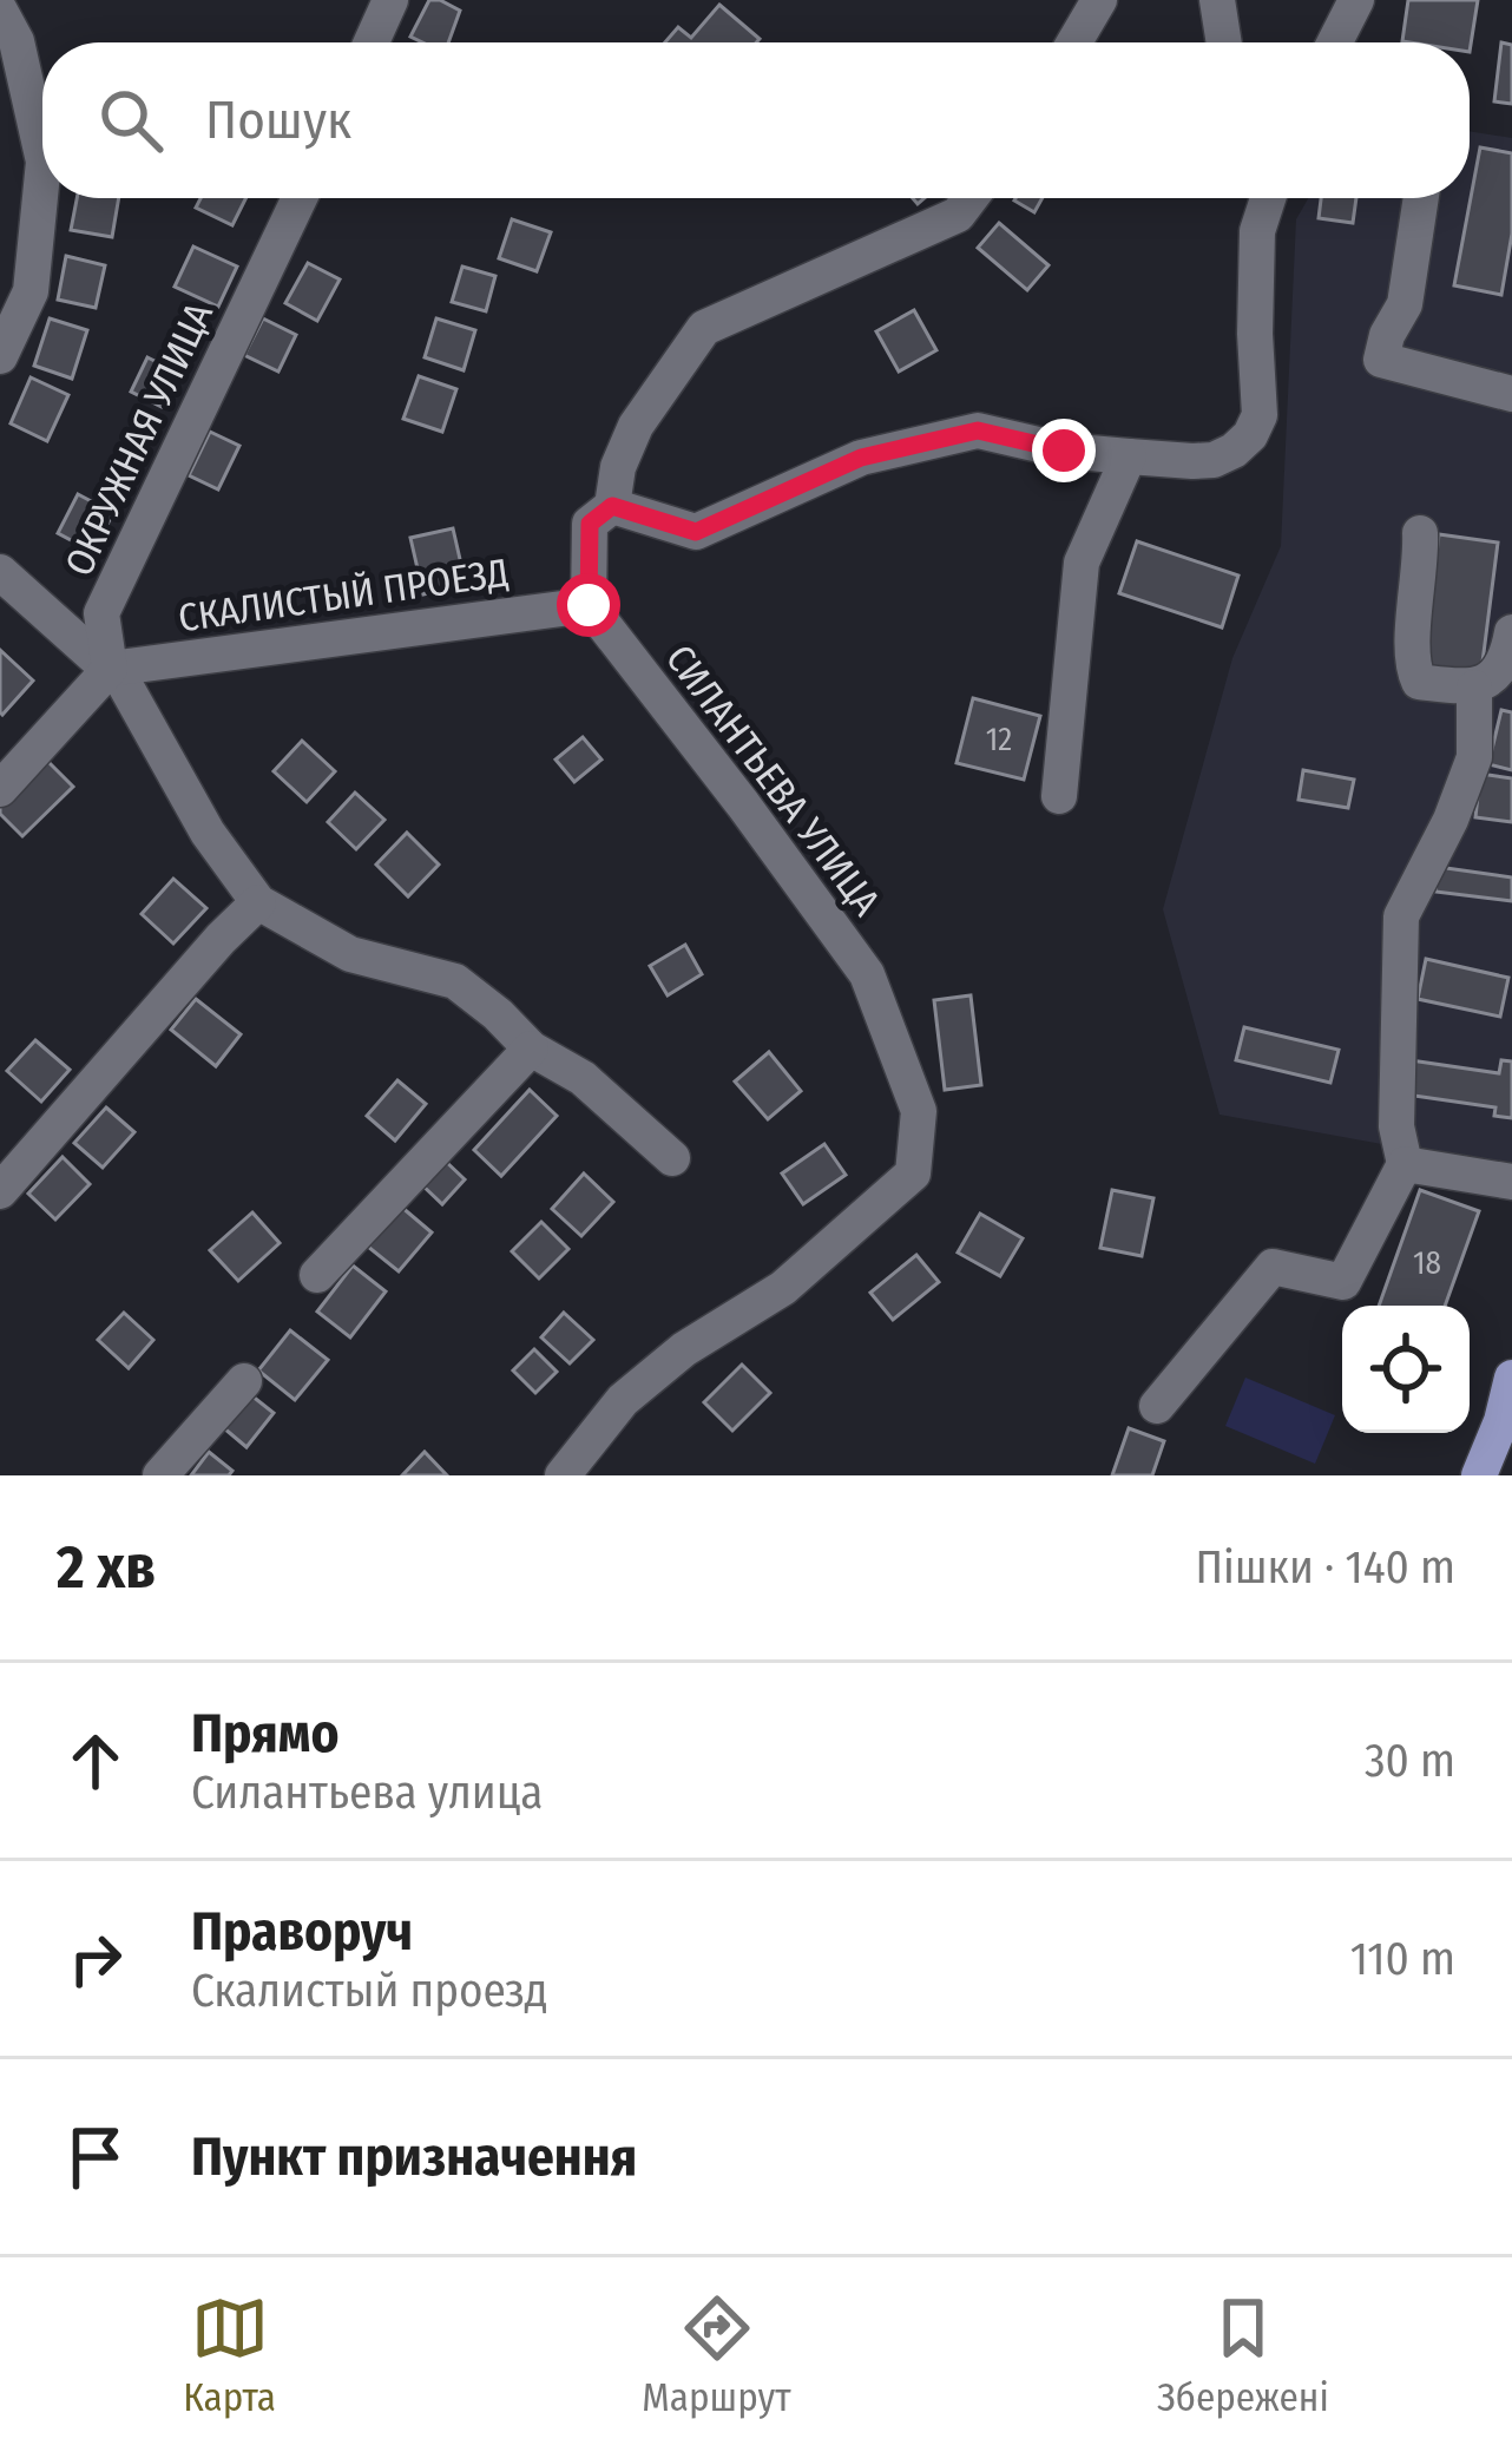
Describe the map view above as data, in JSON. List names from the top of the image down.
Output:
{
  "streets": {
    "street": ["ОКРУЖНАЯ УЛИЦА", "СКАЛИСТЫЙ ПРОЕЗД", "СИЛАНТЬЕВА УЛИЦА"]
  },
  "crossings": [
    ["ОКРУЖНАЯ УЛИЦА", "СКАЛИСТЫЙ ПРОЕЗД"],
    ["СКАЛИСТЫЙ ПРОЕЗД", "СИЛАНТЬЕВА УЛИЦА"]
  ],
  "house_numbers": ["12", "18"],
  "page": {
    "search": "Пошук",
    "heading": ["2 хв", "Пішки · 140 m"],
    "list": [
      ["Прямо", "Силантьева улица", "30 m"],
      ["Праворуч", "Скалистый проезд", "110 m"],
      "Пункт призначення"
    ],
    "nav": ["Карта", "Маршрут", "Збережені"]
  }
}
